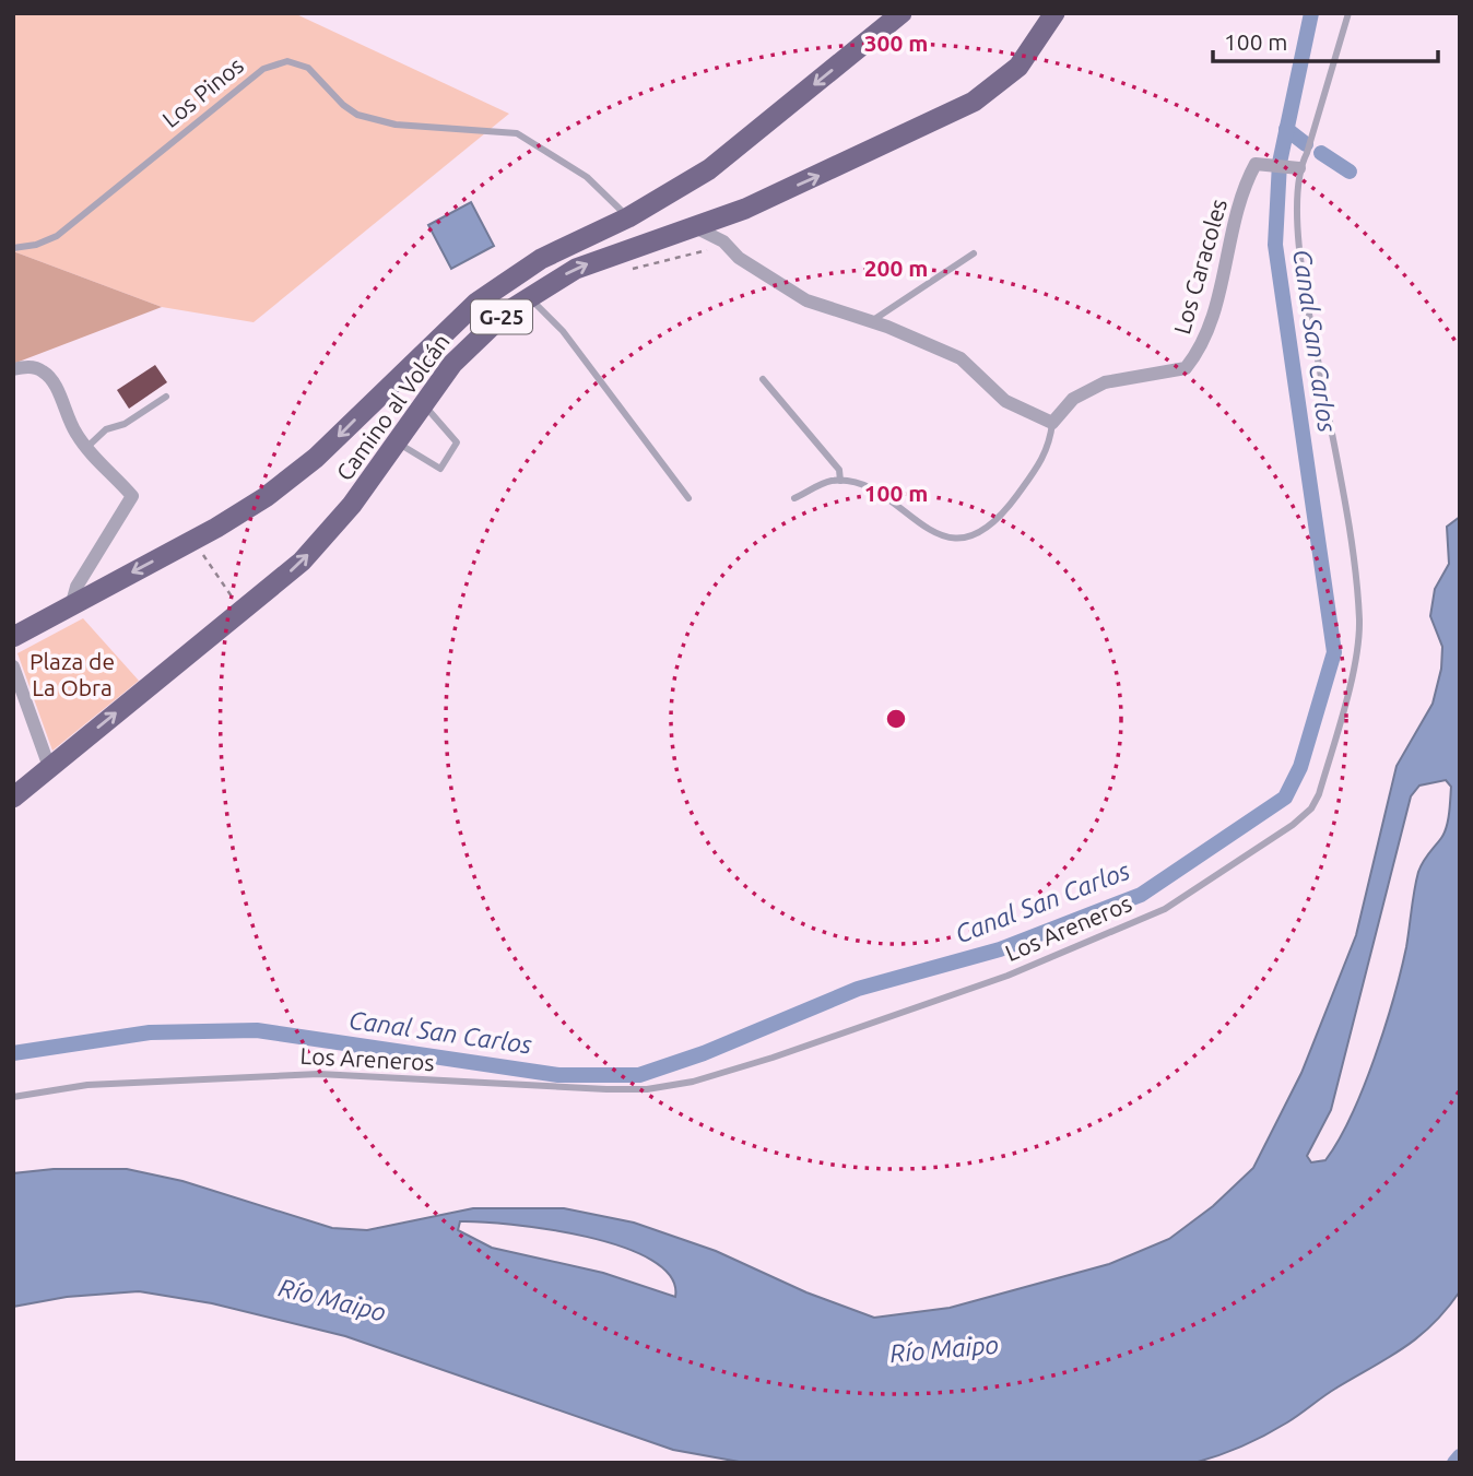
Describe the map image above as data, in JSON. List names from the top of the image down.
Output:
{
  "streets": {
    "main road": ["G-25", "Camino al Volcán"],
    "street": ["Los Caracoles"],
    "lane": ["Los Pinos", "Los Areneros"]
  },
  "crossings": [
    ["Los Pinos", "Camino al Volcán"],
    ["Los Caracoles", "Los Areneros"]
  ],
  "water": ["Canal San Carlos", "Río Maipo"],
  "parks": ["Plaza de La Obra"],
  "scale_bar": "100 m",
  "rings": ["300 m", "200 m", "100 m"]
}
